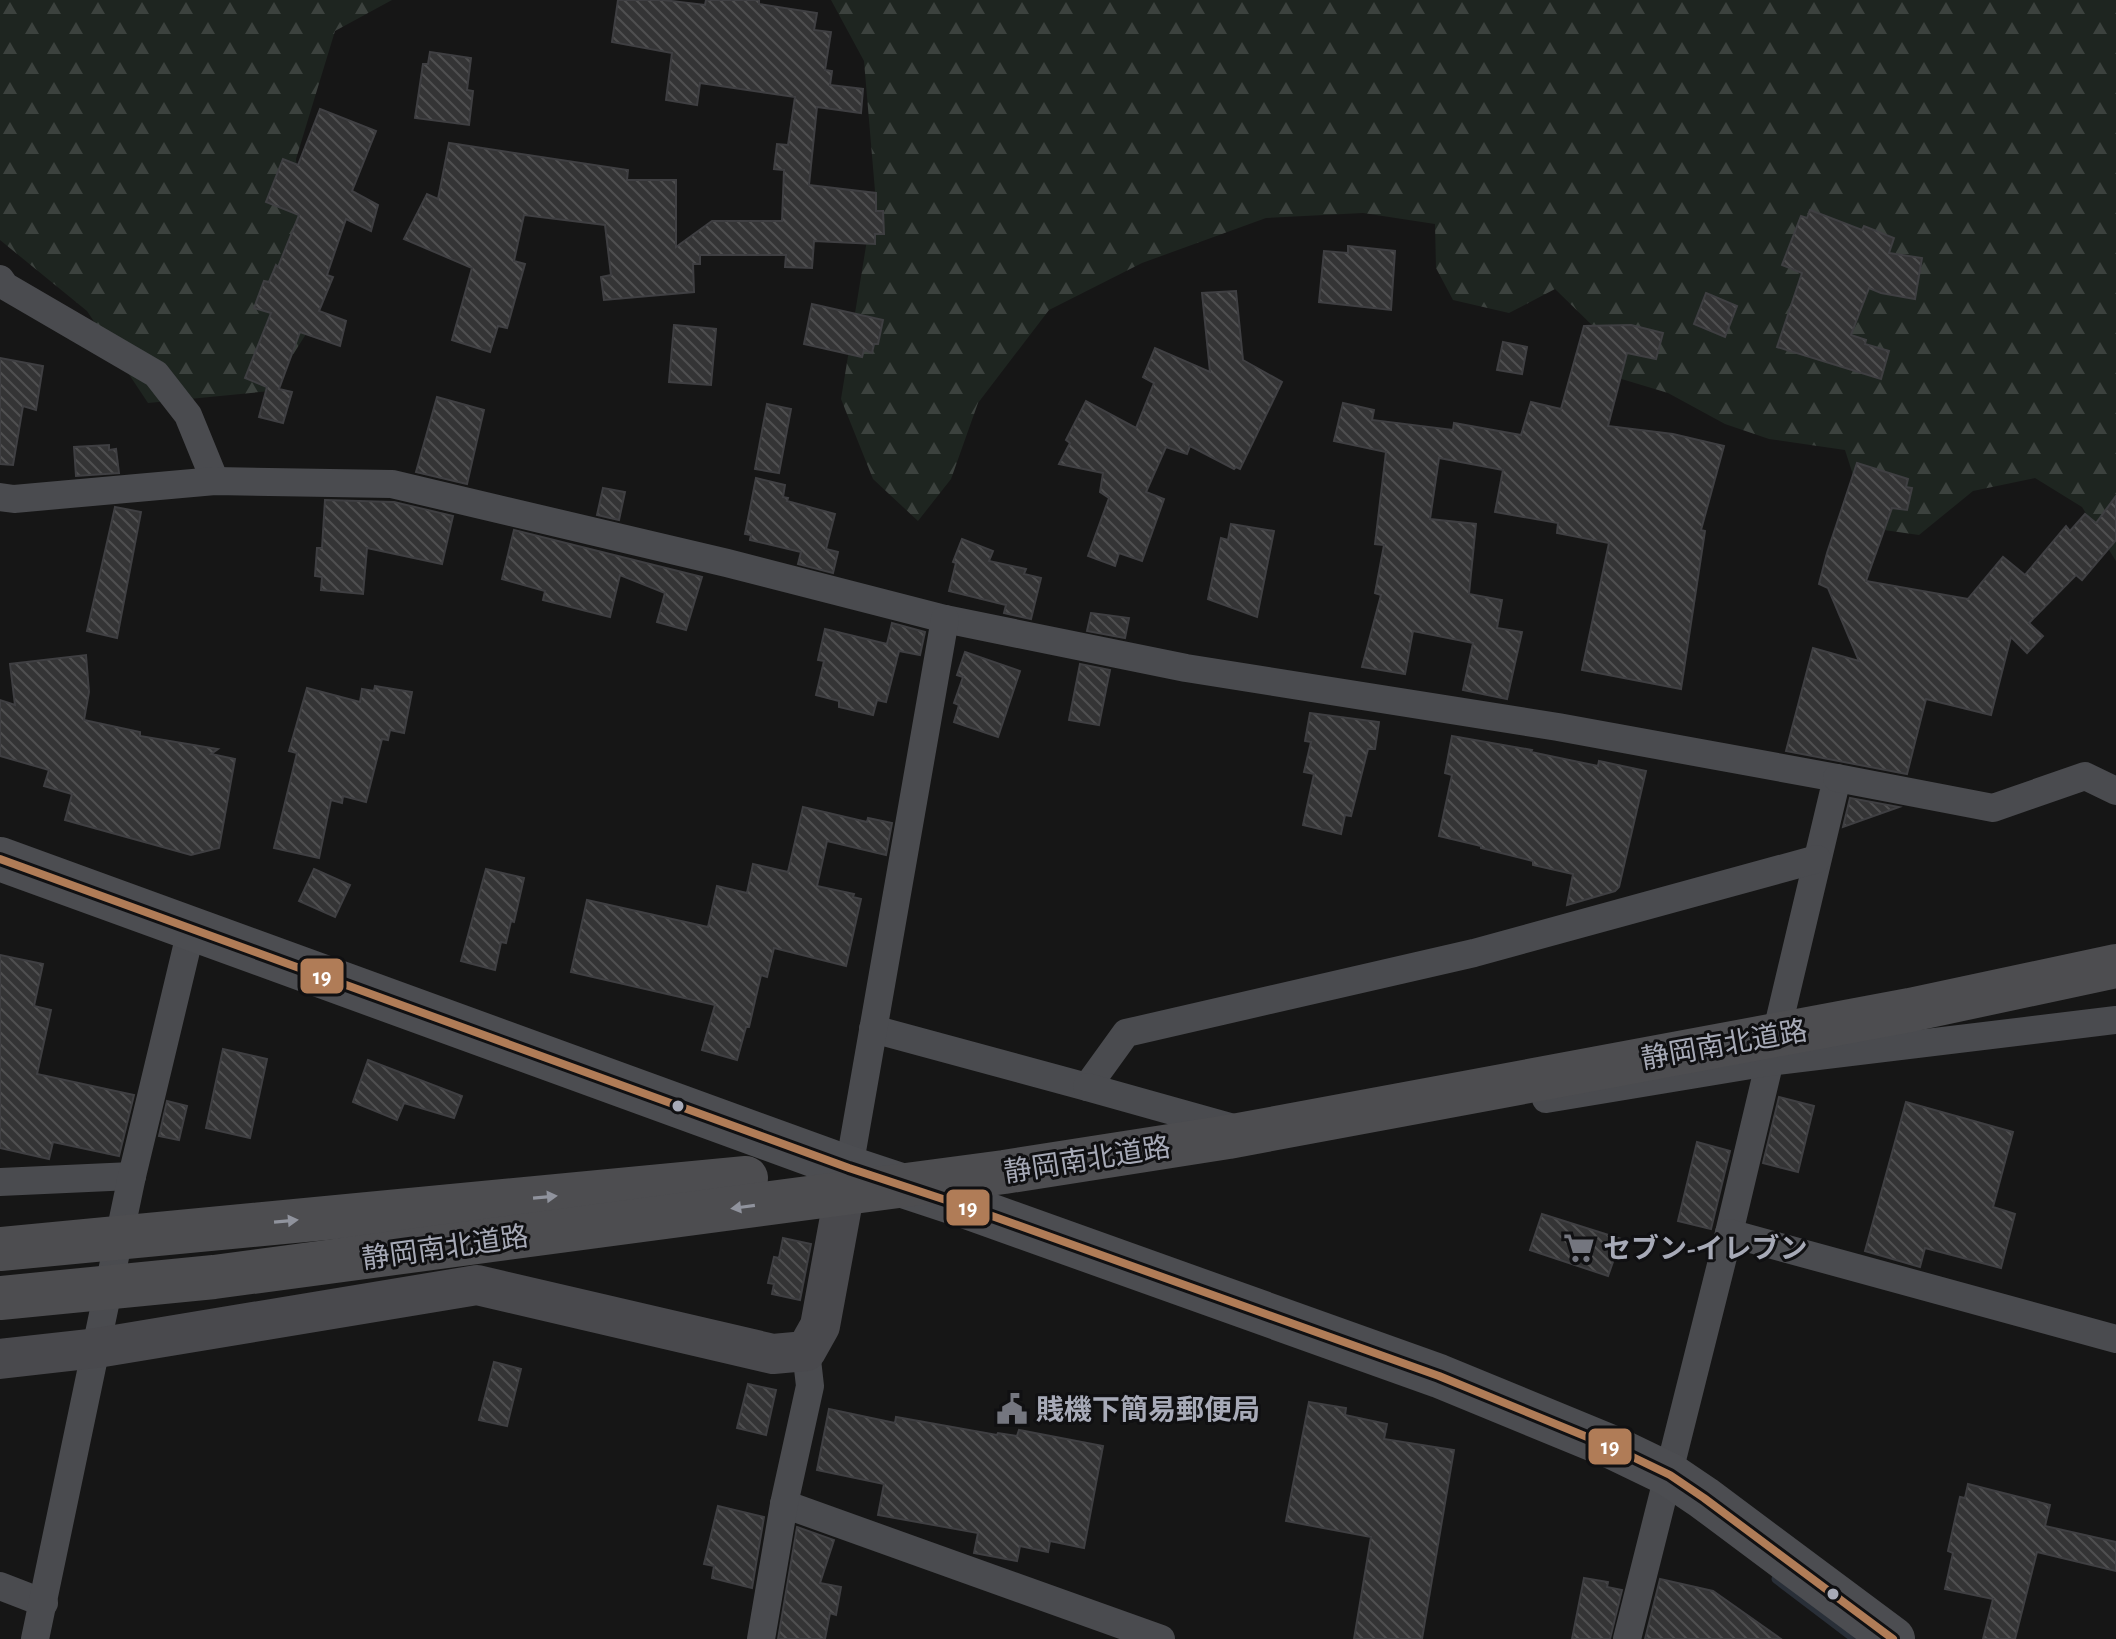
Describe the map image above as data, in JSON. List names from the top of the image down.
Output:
{
  "streets": {
    "highway": ["静岡南北道路"]
  },
  "places": {
    "supermarket": ["セブン-イレブン"],
    "public building": ["賎機下簡易郵便局"]
  },
  "lines": ["transit line 19"]
}
